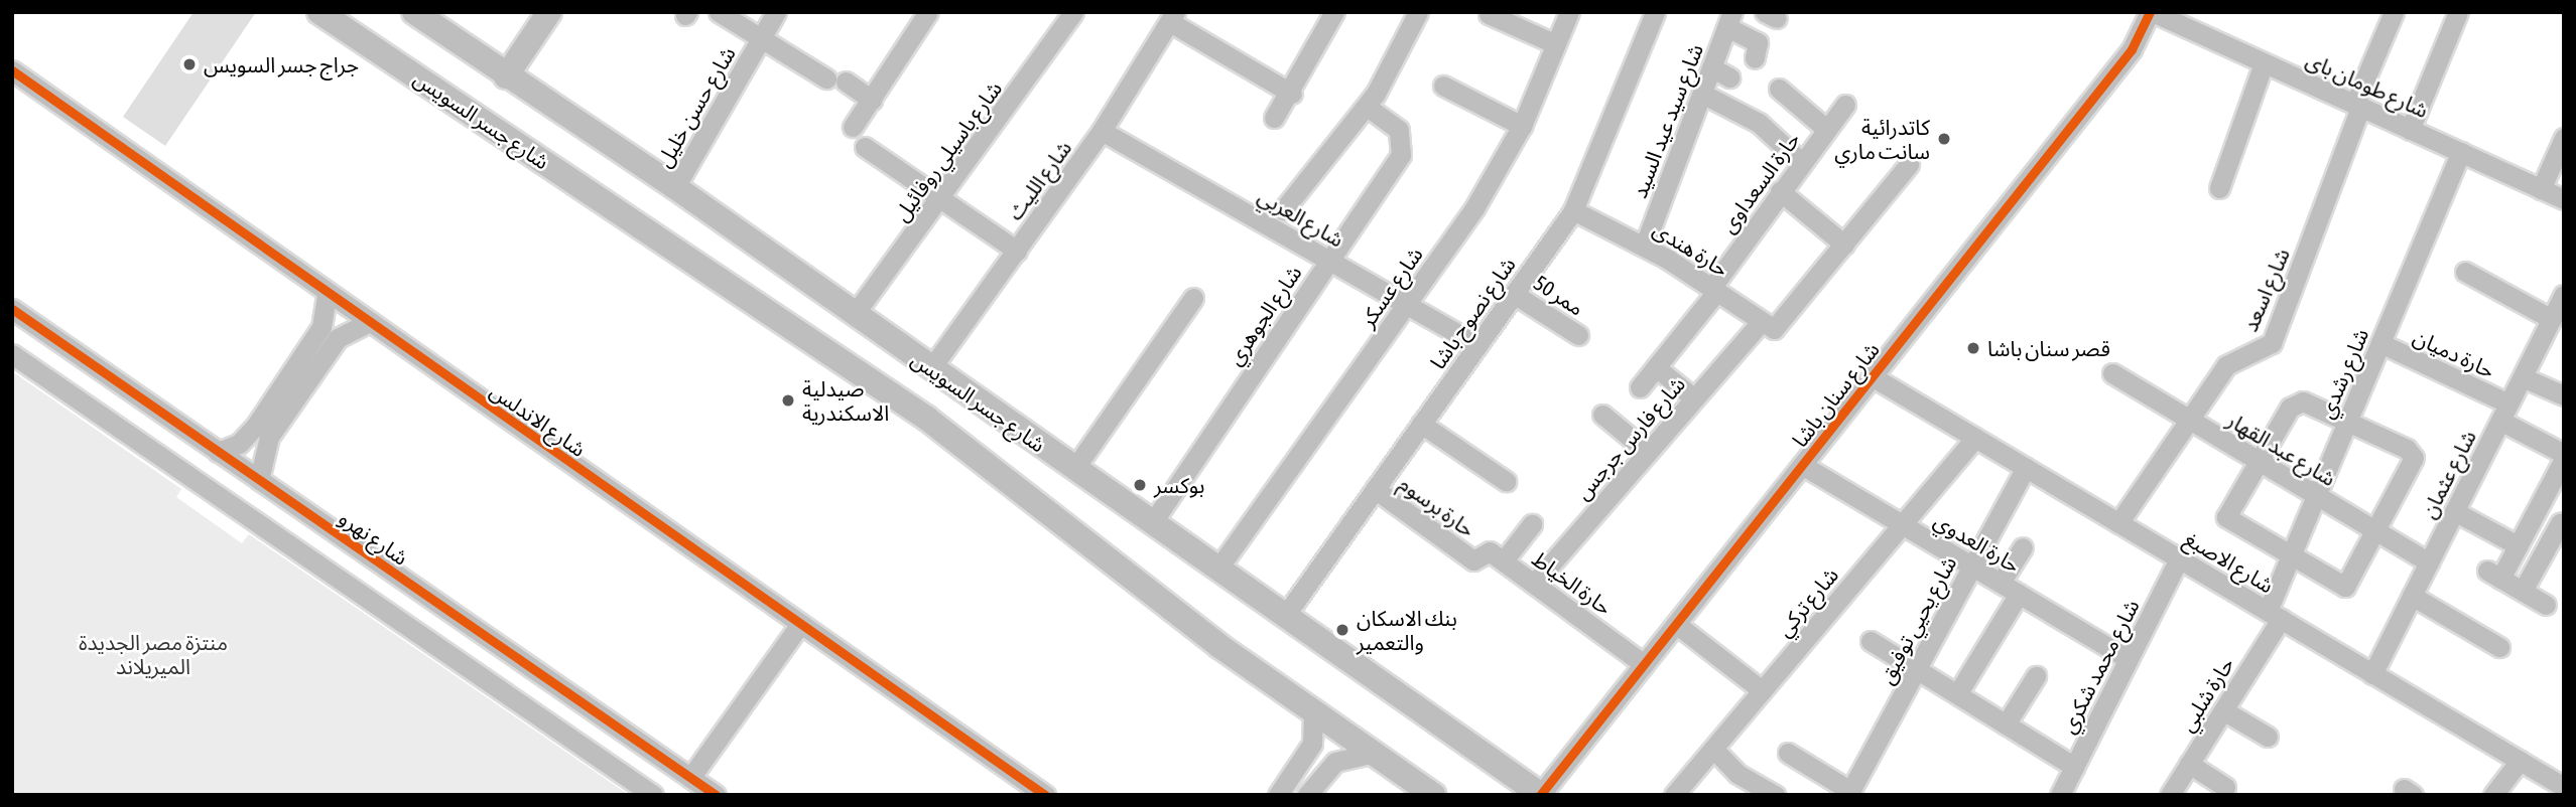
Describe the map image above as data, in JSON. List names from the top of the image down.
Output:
{
  "streets": {
    "main road": ["شارع جسر السويس"],
    "street": [
      "شارع طومان باى",
      "شارع حسن خليل",
      "شارع سيد عيد السيد",
      "شارع باسيلي روفائيل",
      "شارع الليث",
      "حارة السعداوى",
      "شارع العربي",
      "حارة هندى",
      "شارع عسكر",
      "شارع اسعد",
      "ممر 50",
      "شارع نصوح باشا",
      "شارع الجوهري",
      "حارة دميان",
      "شارع رشدي",
      "شارع سنان باشا",
      "شارع الاندلس",
      "شارع فارس جرجس",
      "شارع عبد القهار",
      "شارع عثمان",
      "حارة برسوم",
      "شارع نهرو",
      "حارة العدوي",
      "شارع الاصبغ",
      "حارة الخياط",
      "شارع تركي",
      "شارع يحيي توفيق",
      "شارع محمد شكري",
      "حارة شلبي"
    ]
  },
  "crossings": [
    ["شارع طومان باى", "شارع اسعد"],
    ["شارع طومان باى", "شارع رشدي"],
    ["شارع طومان باى", "شارع سنان باشا"],
    ["شارع حسن خليل", "شارع جسر السويس"],
    ["شارع جسر السويس", "شارع باسيلي روفائيل"],
    ["شارع جسر السويس", "شارع الليث"],
    ["شارع جسر السويس", "شارع عسكر"],
    ["شارع جسر السويس", "شارع نصوح باشا"],
    ["شارع جسر السويس", "شارع الجوهري"],
    ["شارع جسر السويس", "شارع سنان باشا"],
    ["شارع سيد عيد السيد", "حارة هندى"],
    ["شارع الليث", "شارع العربي"],
    ["حارة السعداوى", "حارة هندى"],
    ["شارع العربي", "شارع عسكر"],
    ["شارع العربي", "شارع نصوح باشا"],
    ["شارع العربي", "شارع الجوهري"],
    ["حارة هندى", "شارع نصوح باشا"],
    ["حارة هندى", "شارع فارس جرجس"],
    ["شارع اسعد", "شارع عبد القهار"],
    ["شارع اسعد", "شارع الاصبغ"],
    ["ممر 50", "شارع نصوح باشا"],
    ["شارع نصوح باشا", "حارة برسوم"],
    ["حارة دميان", "شارع رشدي"],
    ["حارة دميان", "شارع عثمان"],
    ["شارع رشدي", "شارع عبد القهار"],
    ["شارع رشدي", "شارع الاصبغ"],
    ["شارع رشدي", "حارة شلبي"],
    ["شارع سنان باشا", "حارة العدوي"],
    ["شارع سنان باشا", "شارع الاصبغ"],
    ["شارع سنان باشا", "حارة الخياط"],
    ["شارع فارس جرجس", "حارة الخياط"],
    ["شارع عبد القهار", "شارع عثمان"],
    ["شارع عثمان", "شارع الاصبغ"],
    ["حارة برسوم", "حارة الخياط"],
    ["حارة العدوي", "شارع تركي"],
    ["حارة العدوي", "شارع يحيي توفيق"],
    ["حارة العدوي", "شارع محمد شكري"],
    ["شارع الاصبغ", "شارع تركي"],
    ["شارع الاصبغ", "شارع يحيي توفيق"],
    ["شارع الاصبغ", "شارع محمد شكري"],
    ["شارع الاصبغ", "حارة شلبي"]
  ],
  "parks": ["منتزة مصر الجديدة الميريلاند"],
  "places": [
    "جراج جسر السويس",
    "كاتدرائية سانت ماري",
    "قصر سنان باشا",
    "صيدلية الاسكندرية",
    "بوكسر",
    "بنك الاسكان والتعمير"
  ]
}
